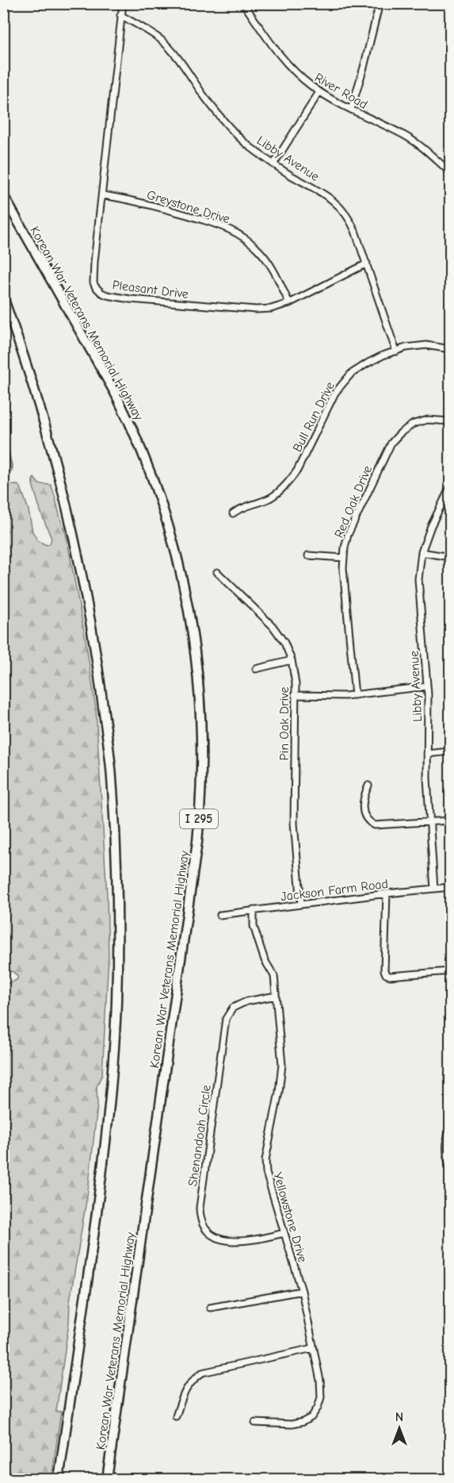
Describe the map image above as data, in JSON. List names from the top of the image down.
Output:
{
  "streets": {
    "highway": ["Korean War Veterans Memorial Highway", "I 295"],
    "street": [
      "River Road",
      "Libby Avenue",
      "Greystone Drive",
      "Pleasant Drive",
      "Bull Run Drive",
      "Red Oak Drive",
      "Pin Oak Drive",
      "Jackson Farm Road",
      "Shenandoah Circle",
      "Yellowstone Drive"
    ]
  },
  "crossings": [
    ["Libby Avenue", "Pleasant Drive"],
    ["Libby Avenue", "Bull Run Drive"],
    ["Libby Avenue", "Jackson Farm Road"],
    ["Greystone Drive", "Pleasant Drive"],
    ["Pin Oak Drive", "Jackson Farm Road"],
    ["Jackson Farm Road", "Yellowstone Drive"],
    ["Shenandoah Circle", "Yellowstone Drive"]
  ],
  "north": "top"
}
